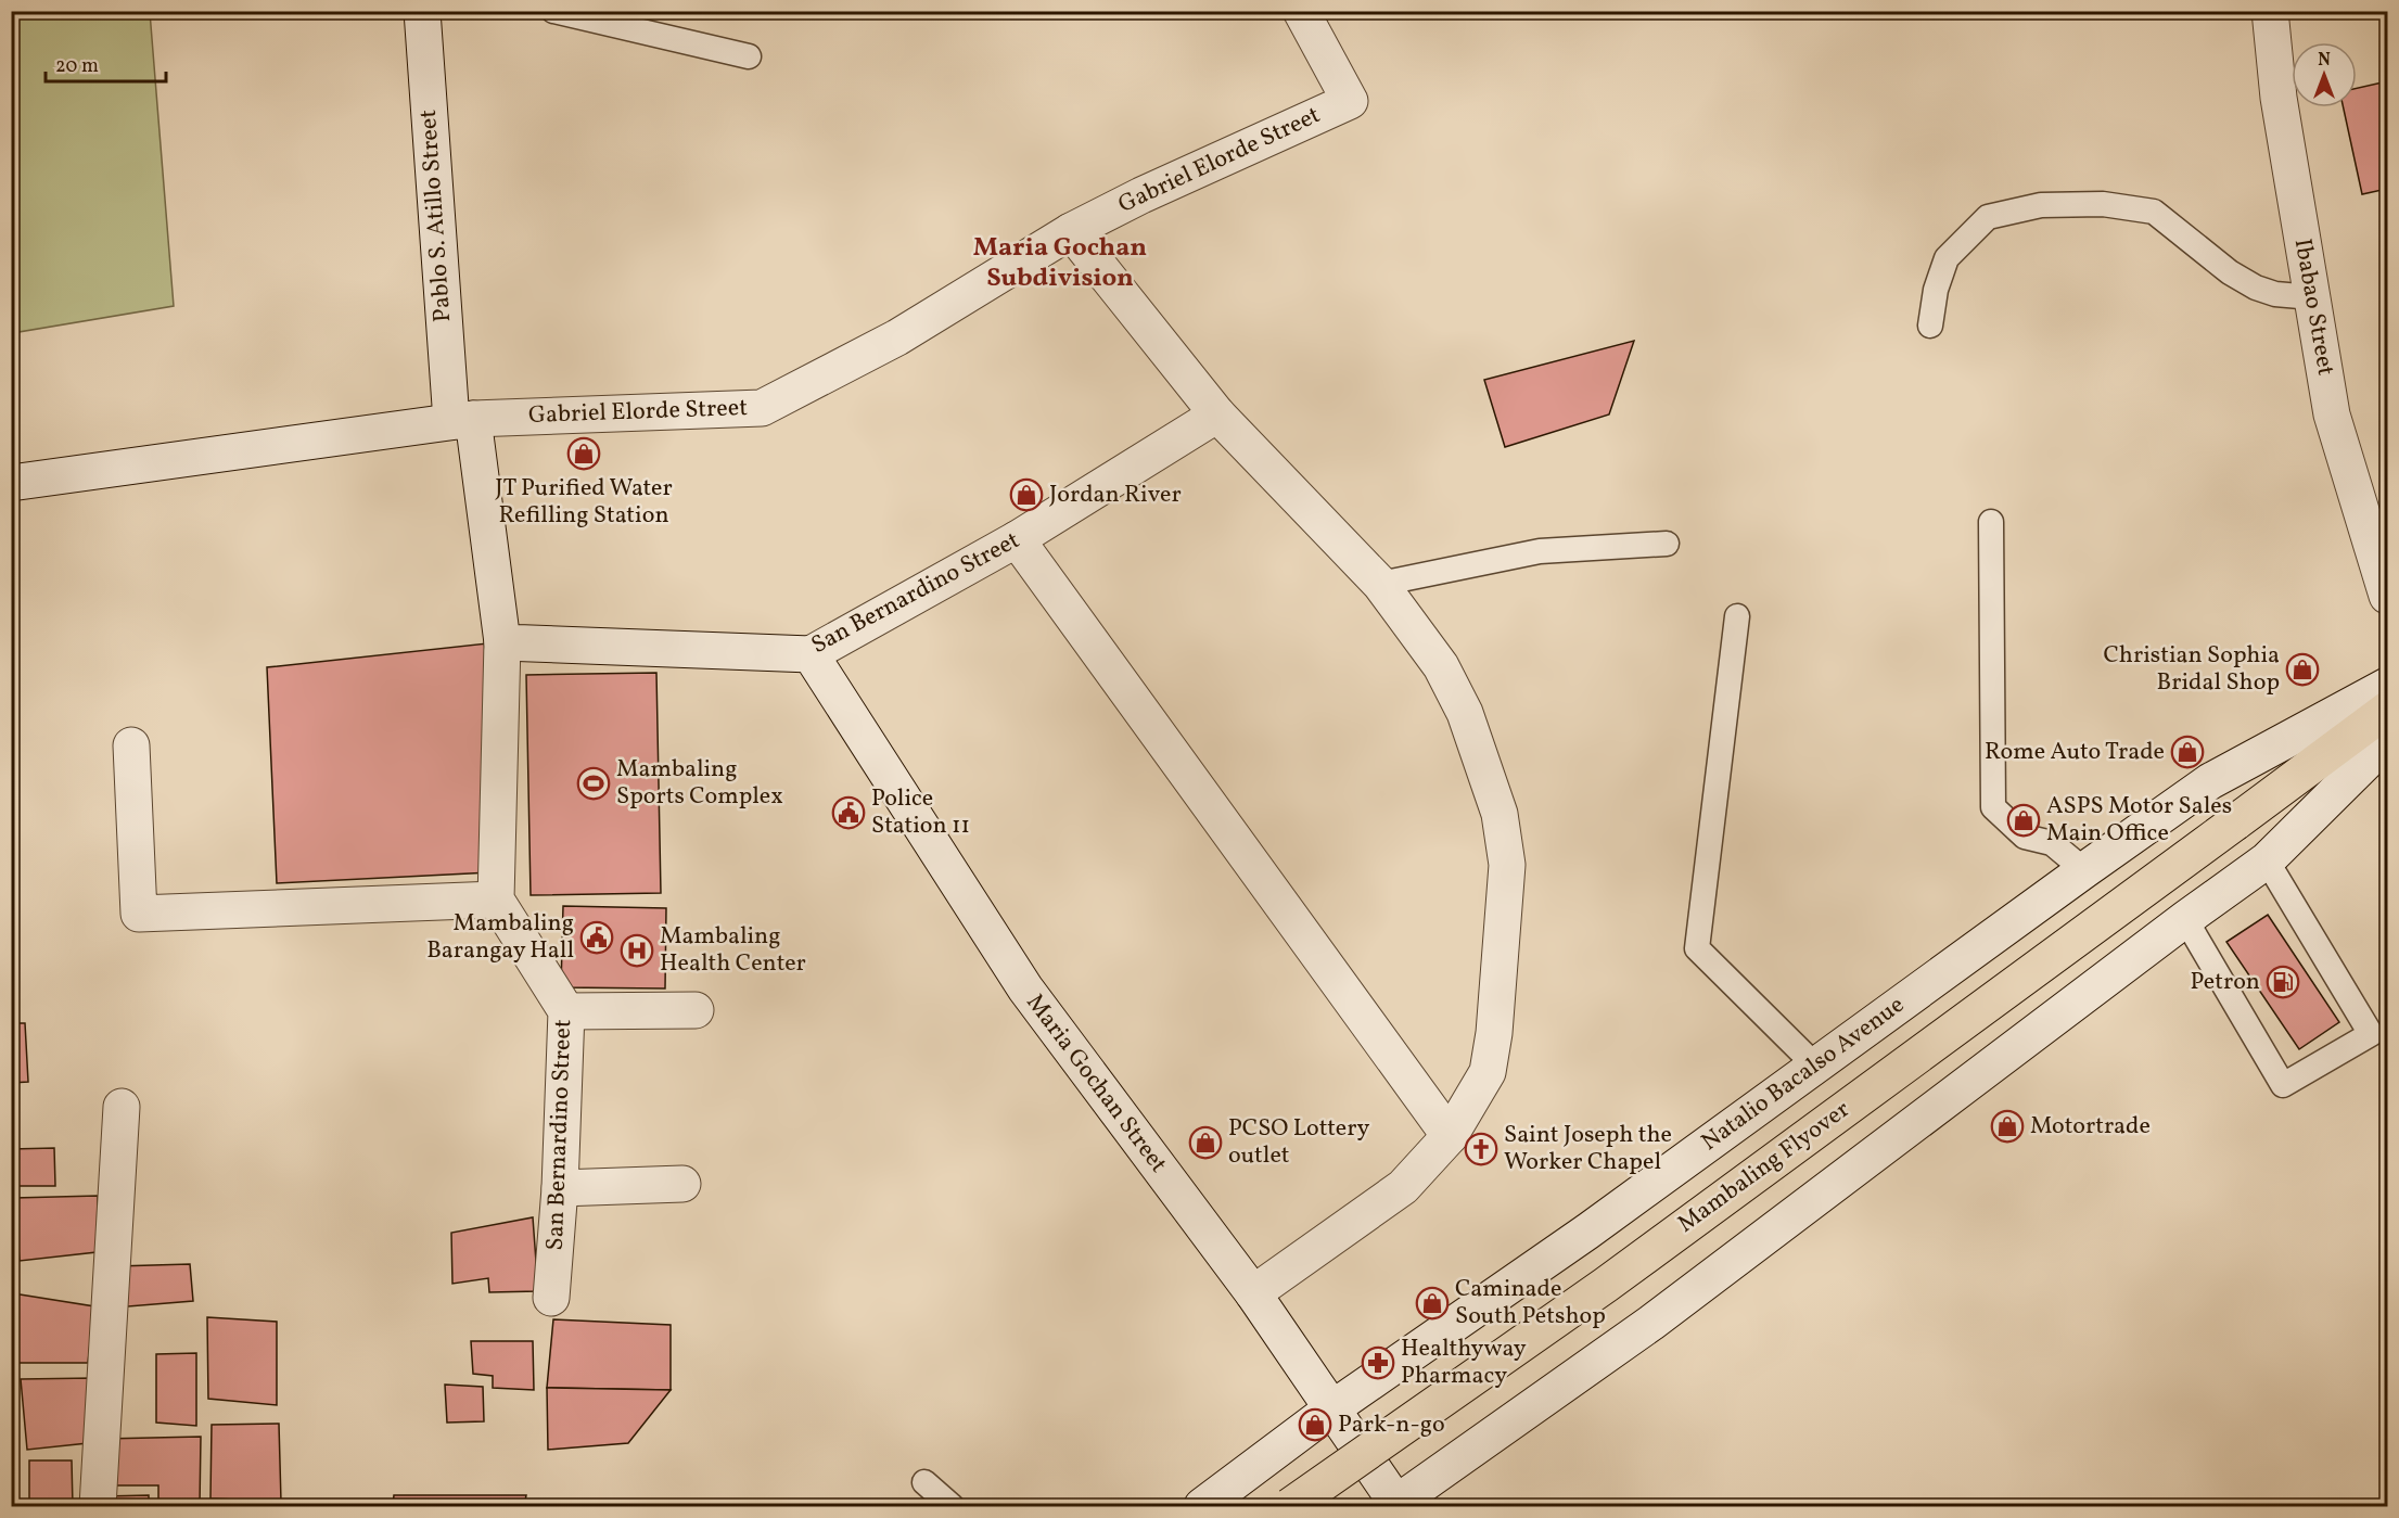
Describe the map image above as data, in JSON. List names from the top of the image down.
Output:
{
  "streets": {
    "main road": ["Mambaling Flyover"],
    "street": [
      "Gabriel Elorde Street",
      "Pablo S. Atillo Street",
      "Ibabao Street",
      "San Bernardino Street",
      "Natalio Bacalso Avenue",
      "Maria Gochan Street"
    ]
  },
  "crossings": [
    ["Gabriel Elorde Street", "Pablo S. Atillo Street"],
    ["San Bernardino Street", "Maria Gochan Street"],
    ["Natalio Bacalso Avenue", "Maria Gochan Street"]
  ],
  "districts": ["Maria Gochan Subdivision"],
  "places": {
    "shop": [
      "JT Purified Water Refilling Station",
      "Jordan River",
      "Christian Sophia Bridal Shop",
      "Rome Auto Trade",
      "ASPS Motor Sales Main Office",
      "Motortrade",
      "PCSO Lottery outlet",
      "Caminade South Petshop",
      "Park-n-go"
    ],
    "sports": ["Mambaling Sports Complex"],
    "public building": ["Police Station 11", "Mambaling Barangay Hall"],
    "hospital": ["Mambaling Health Center"],
    "fuel station": ["Petron"],
    "church": ["Saint Joseph the Worker Chapel"],
    "pharmacy": ["Healthyway Pharmacy"]
  },
  "scale_bar": "20 m",
  "north": "top"
}
